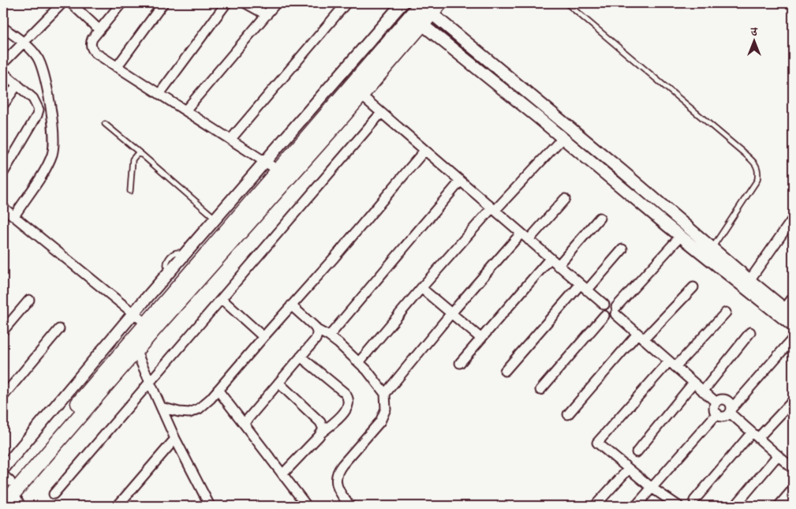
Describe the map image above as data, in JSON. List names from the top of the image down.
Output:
{
  "north": "top"
}
